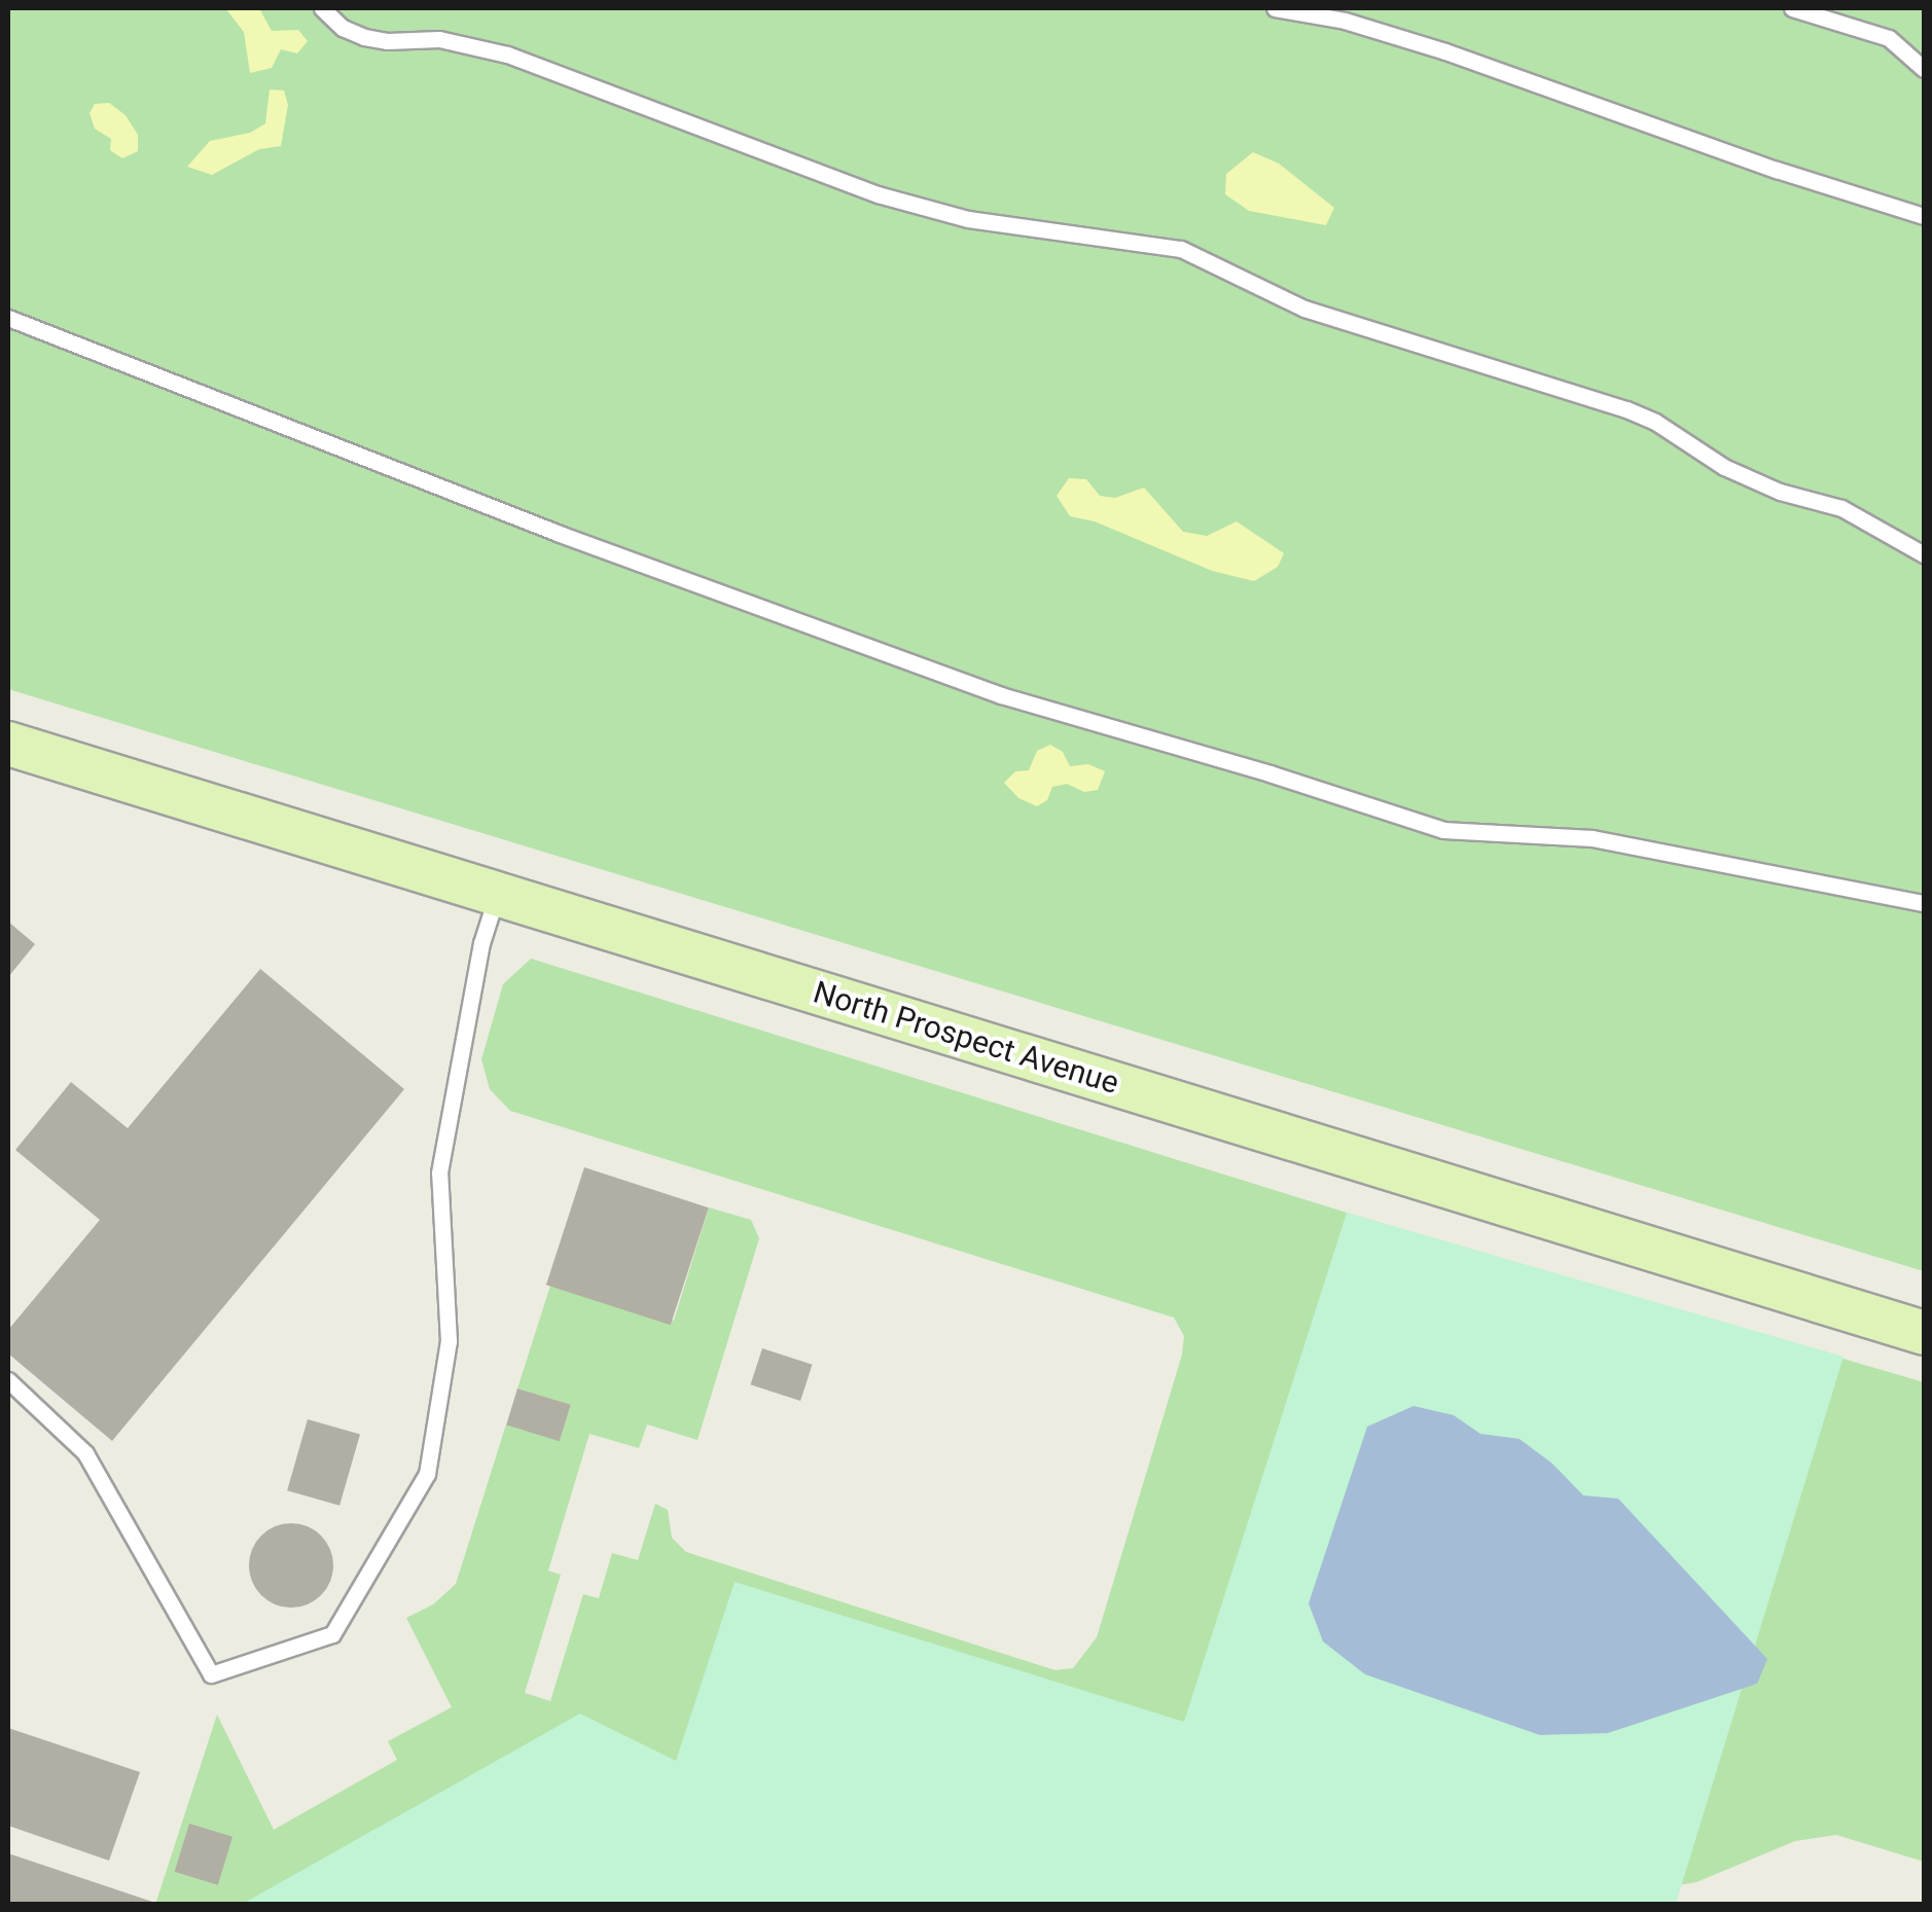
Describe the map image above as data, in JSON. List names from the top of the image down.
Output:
{
  "streets": {
    "main road": ["North Prospect Avenue"]
  }
}
